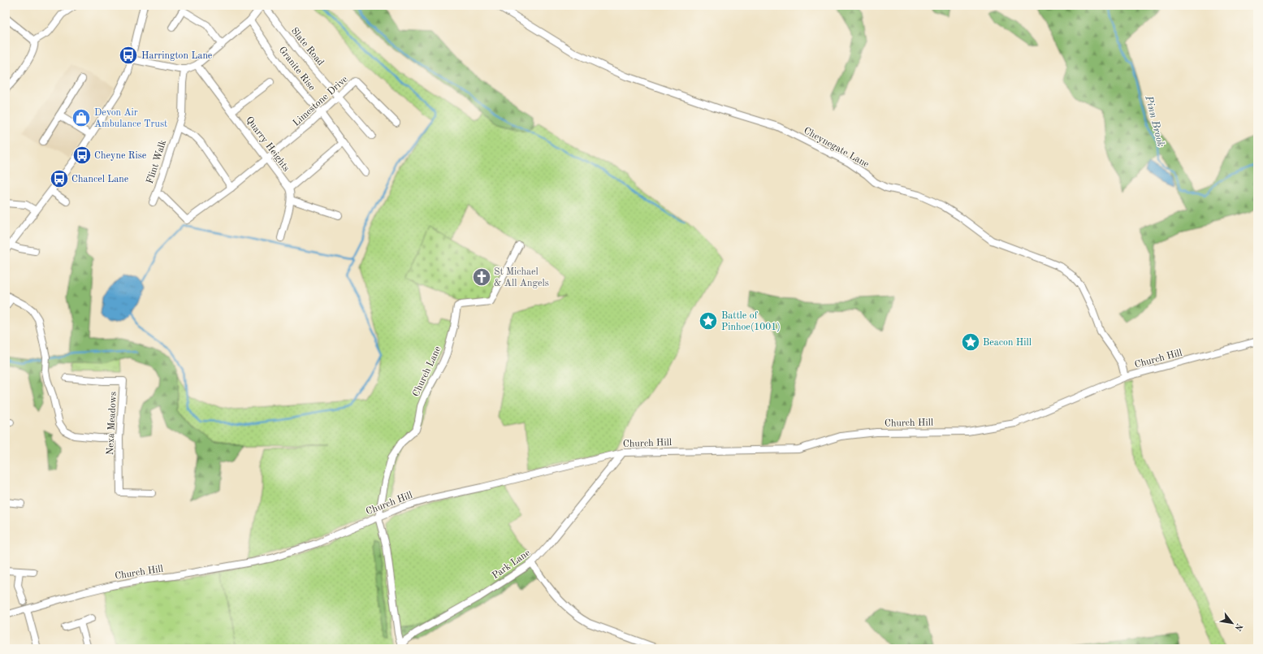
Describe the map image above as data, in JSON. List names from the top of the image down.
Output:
{
  "streets": {
    "street": [
      "Slate Road",
      "Granite Rise",
      "Limestone Drive",
      "Quarry Heights",
      "Cheynegate Lane",
      "Flint Walk",
      "Church Hill",
      "Church Lane",
      "Nexa Meadows",
      "Park Lane"
    ]
  },
  "crossings": [
    ["Slate Road", "Limestone Drive"],
    ["Granite Rise", "Limestone Drive"],
    ["Limestone Drive", "Quarry Heights"],
    ["Limestone Drive", "Flint Walk"],
    ["Cheynegate Lane", "Church Hill"],
    ["Church Hill", "Church Lane"],
    ["Church Hill", "Park Lane"],
    ["Church Lane", "Park Lane"]
  ],
  "water": ["Pinn Brook"],
  "places": {
    "bus stop": ["Harrington Lane", "Cheyne Rise", "Chancel Lane"],
    "shop": ["Devon Air Ambulance Trust"],
    "church": ["St Michael & All Angels"],
    "place": ["Battle of Pinhoe(1001)", "Beacon Hill"]
  },
  "north": "bottom right"
}
